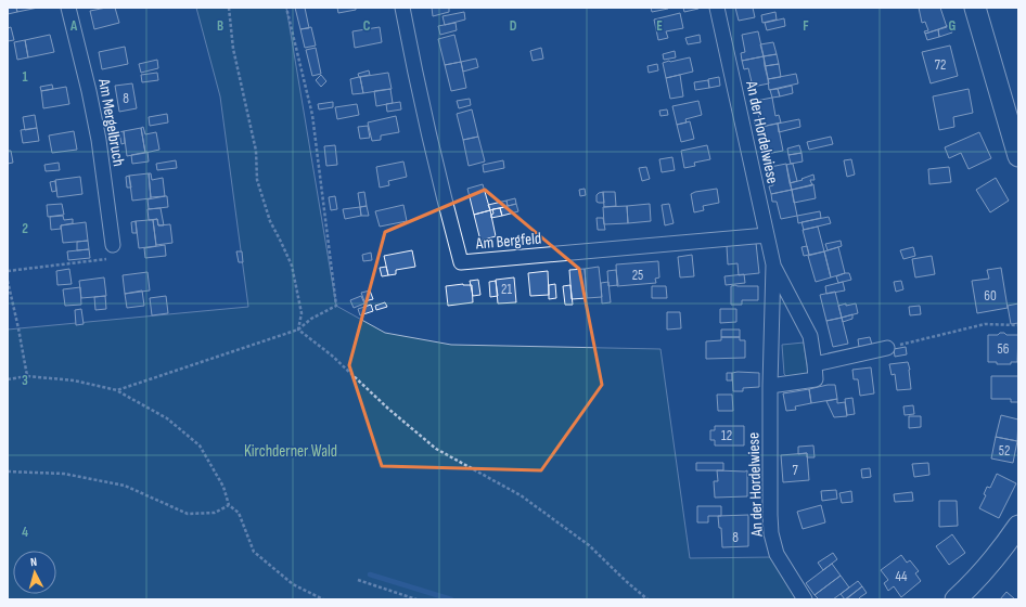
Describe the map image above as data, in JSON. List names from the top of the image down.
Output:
{
  "streets": {
    "street": ["Am Mergelbruch", "An der Hordelwiese", "Am Bergfeld"]
  },
  "crossings": [
    ["An der Hordelwiese", "Am Bergfeld"]
  ],
  "parks": ["Kirchderner Wald"],
  "house_numbers": [
    "72",
    "8",
    "25",
    "21",
    "60",
    "56",
    "12",
    "52",
    "7",
    "8",
    "44"
  ],
  "north": "top",
  "grid": {
    "columns": [
      "A",
      "B",
      "C",
      "D",
      "E",
      "F",
      "G"
    ],
    "rows": [
      "1",
      "2",
      "3",
      "4"
    ]
  }
}
